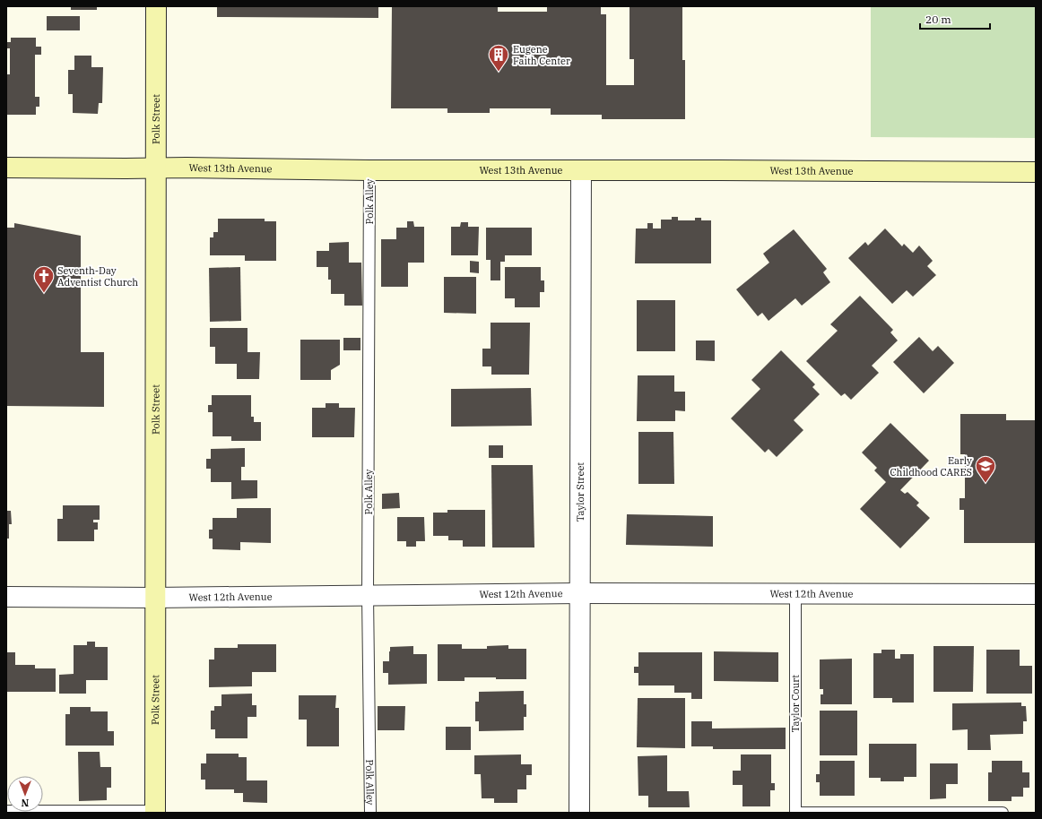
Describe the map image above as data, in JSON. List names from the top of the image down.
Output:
{
  "streets": {
    "main road": ["Polk Street", "West 13th Avenue"],
    "street": ["Taylor Street", "West 12th Avenue"],
    "lane": ["Polk Alley", "Taylor Court"]
  },
  "crossings": [
    ["Polk Street", "West 13th Avenue"],
    ["Polk Street", "West 12th Avenue"],
    ["West 13th Avenue", "Polk Alley"],
    ["West 13th Avenue", "Taylor Street"],
    ["Polk Alley", "West 12th Avenue"],
    ["Taylor Street", "West 12th Avenue"],
    ["West 12th Avenue", "Taylor Court"]
  ],
  "places": {
    "building": ["Eugene Faith Center"],
    "church": ["Seventh-Day Adventist Church"],
    "school or university": ["Early Childhood CARES"]
  },
  "scale_bar": "20 m",
  "north": "bottom"
}
